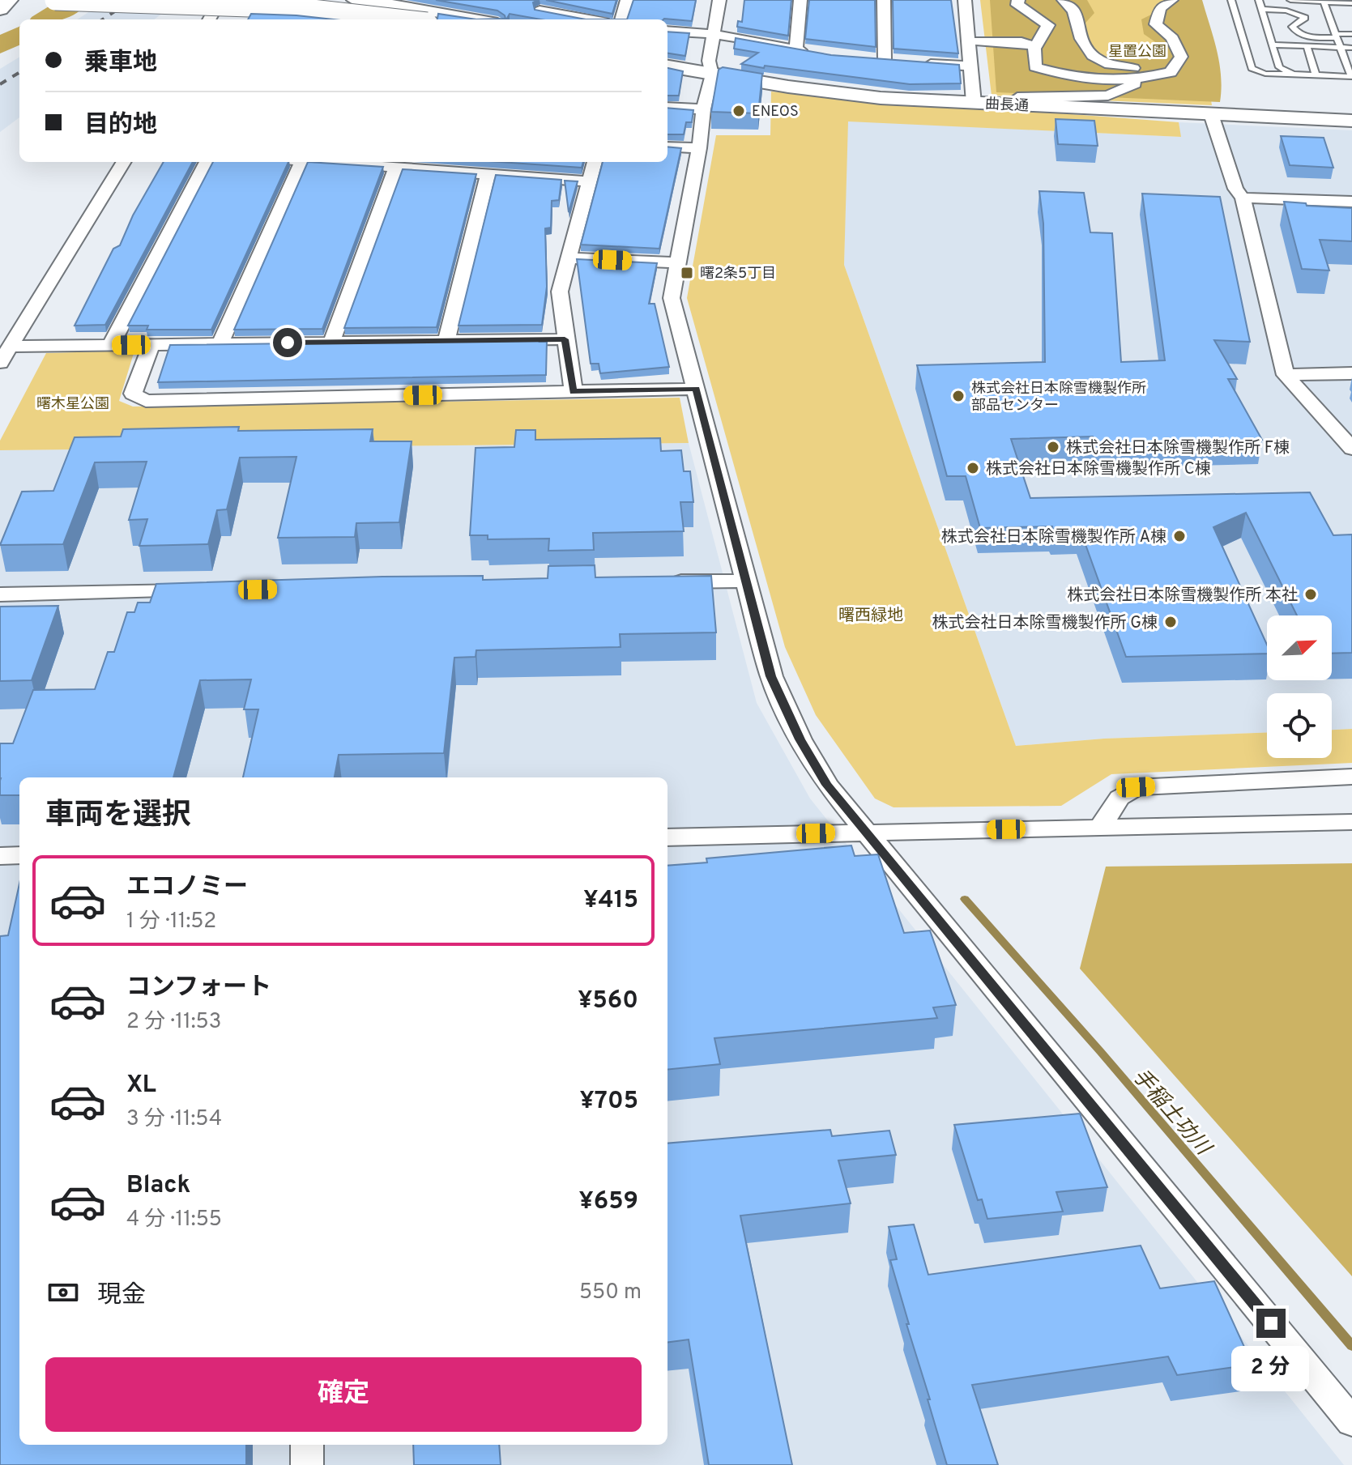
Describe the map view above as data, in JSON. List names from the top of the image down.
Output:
{
  "streets": {
    "street": ["曲長通"]
  },
  "water": ["手稲土功川"],
  "parks": ["星置公園", "曙木星公園", "曙西緑地"],
  "places": {
    "other": [
      "ENEOS",
      "株式会社日本除雪機製作所 部品センター",
      "株式会社日本除雪機製作所 F棟",
      "株式会社日本除雪機製作所 C棟",
      "株式会社日本除雪機製作所 A棟",
      "株式会社日本除雪機製作所 本社",
      "株式会社日本除雪機製作所 G棟"
    ],
    "transit": ["曙2条5丁目"]
  },
  "north": "top right",
  "page": {
    "banner": ["乗車地", "目的地"],
    "heading": "車両を選択",
    "list": [
      {
        "name": "エコノミー",
        "note": "1 分 · 11:52",
        "value": "¥415"
      },
      {
        "name": "コンフォート",
        "note": "2 分 · 11:53",
        "value": "¥560"
      },
      {
        "name": "XL",
        "note": "3 分 · 11:54",
        "value": "¥705"
      },
      {
        "name": "Black",
        "note": "4 分 · 11:55",
        "value": "¥659"
      }
    ],
    "pay": ["現金", "550 m"],
    "buttons": "確定",
    "bubble": "2 分"
  }
}
